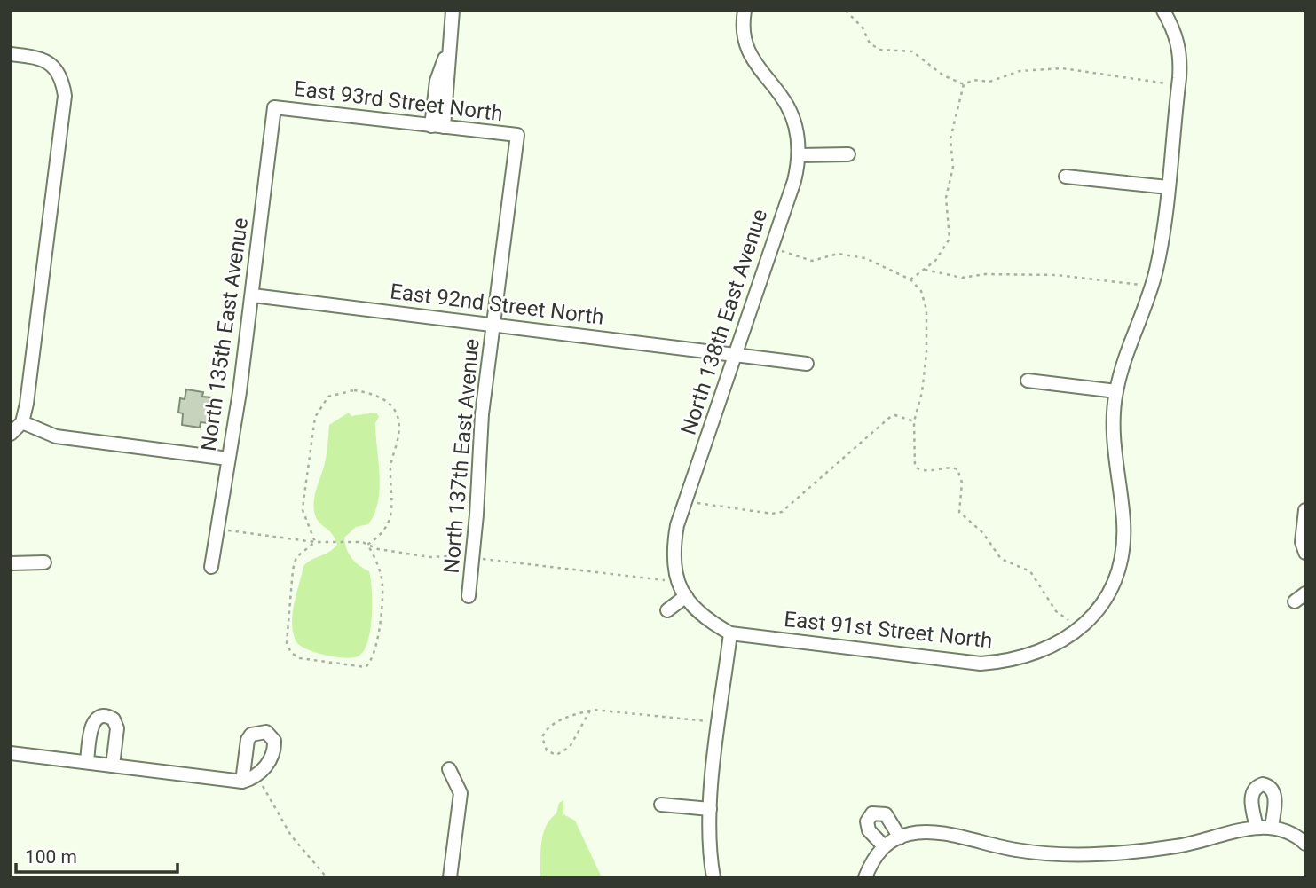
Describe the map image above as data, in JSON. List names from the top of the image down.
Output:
{
  "streets": {
    "street": [
      "East 93rd Street North",
      "East 92nd Street North",
      "North 138th East Avenue",
      "North 135th East Avenue",
      "North 137th East Avenue",
      "East 91st Street North"
    ]
  },
  "crossings": [
    ["East 93rd Street North", "North 135th East Avenue"],
    ["East 93rd Street North", "North 137th East Avenue"],
    ["East 92nd Street North", "North 138th East Avenue"],
    ["East 92nd Street North", "North 135th East Avenue"],
    ["East 92nd Street North", "North 137th East Avenue"],
    ["North 138th East Avenue", "East 91st Street North"]
  ],
  "scale_bar": "100 m"
}
